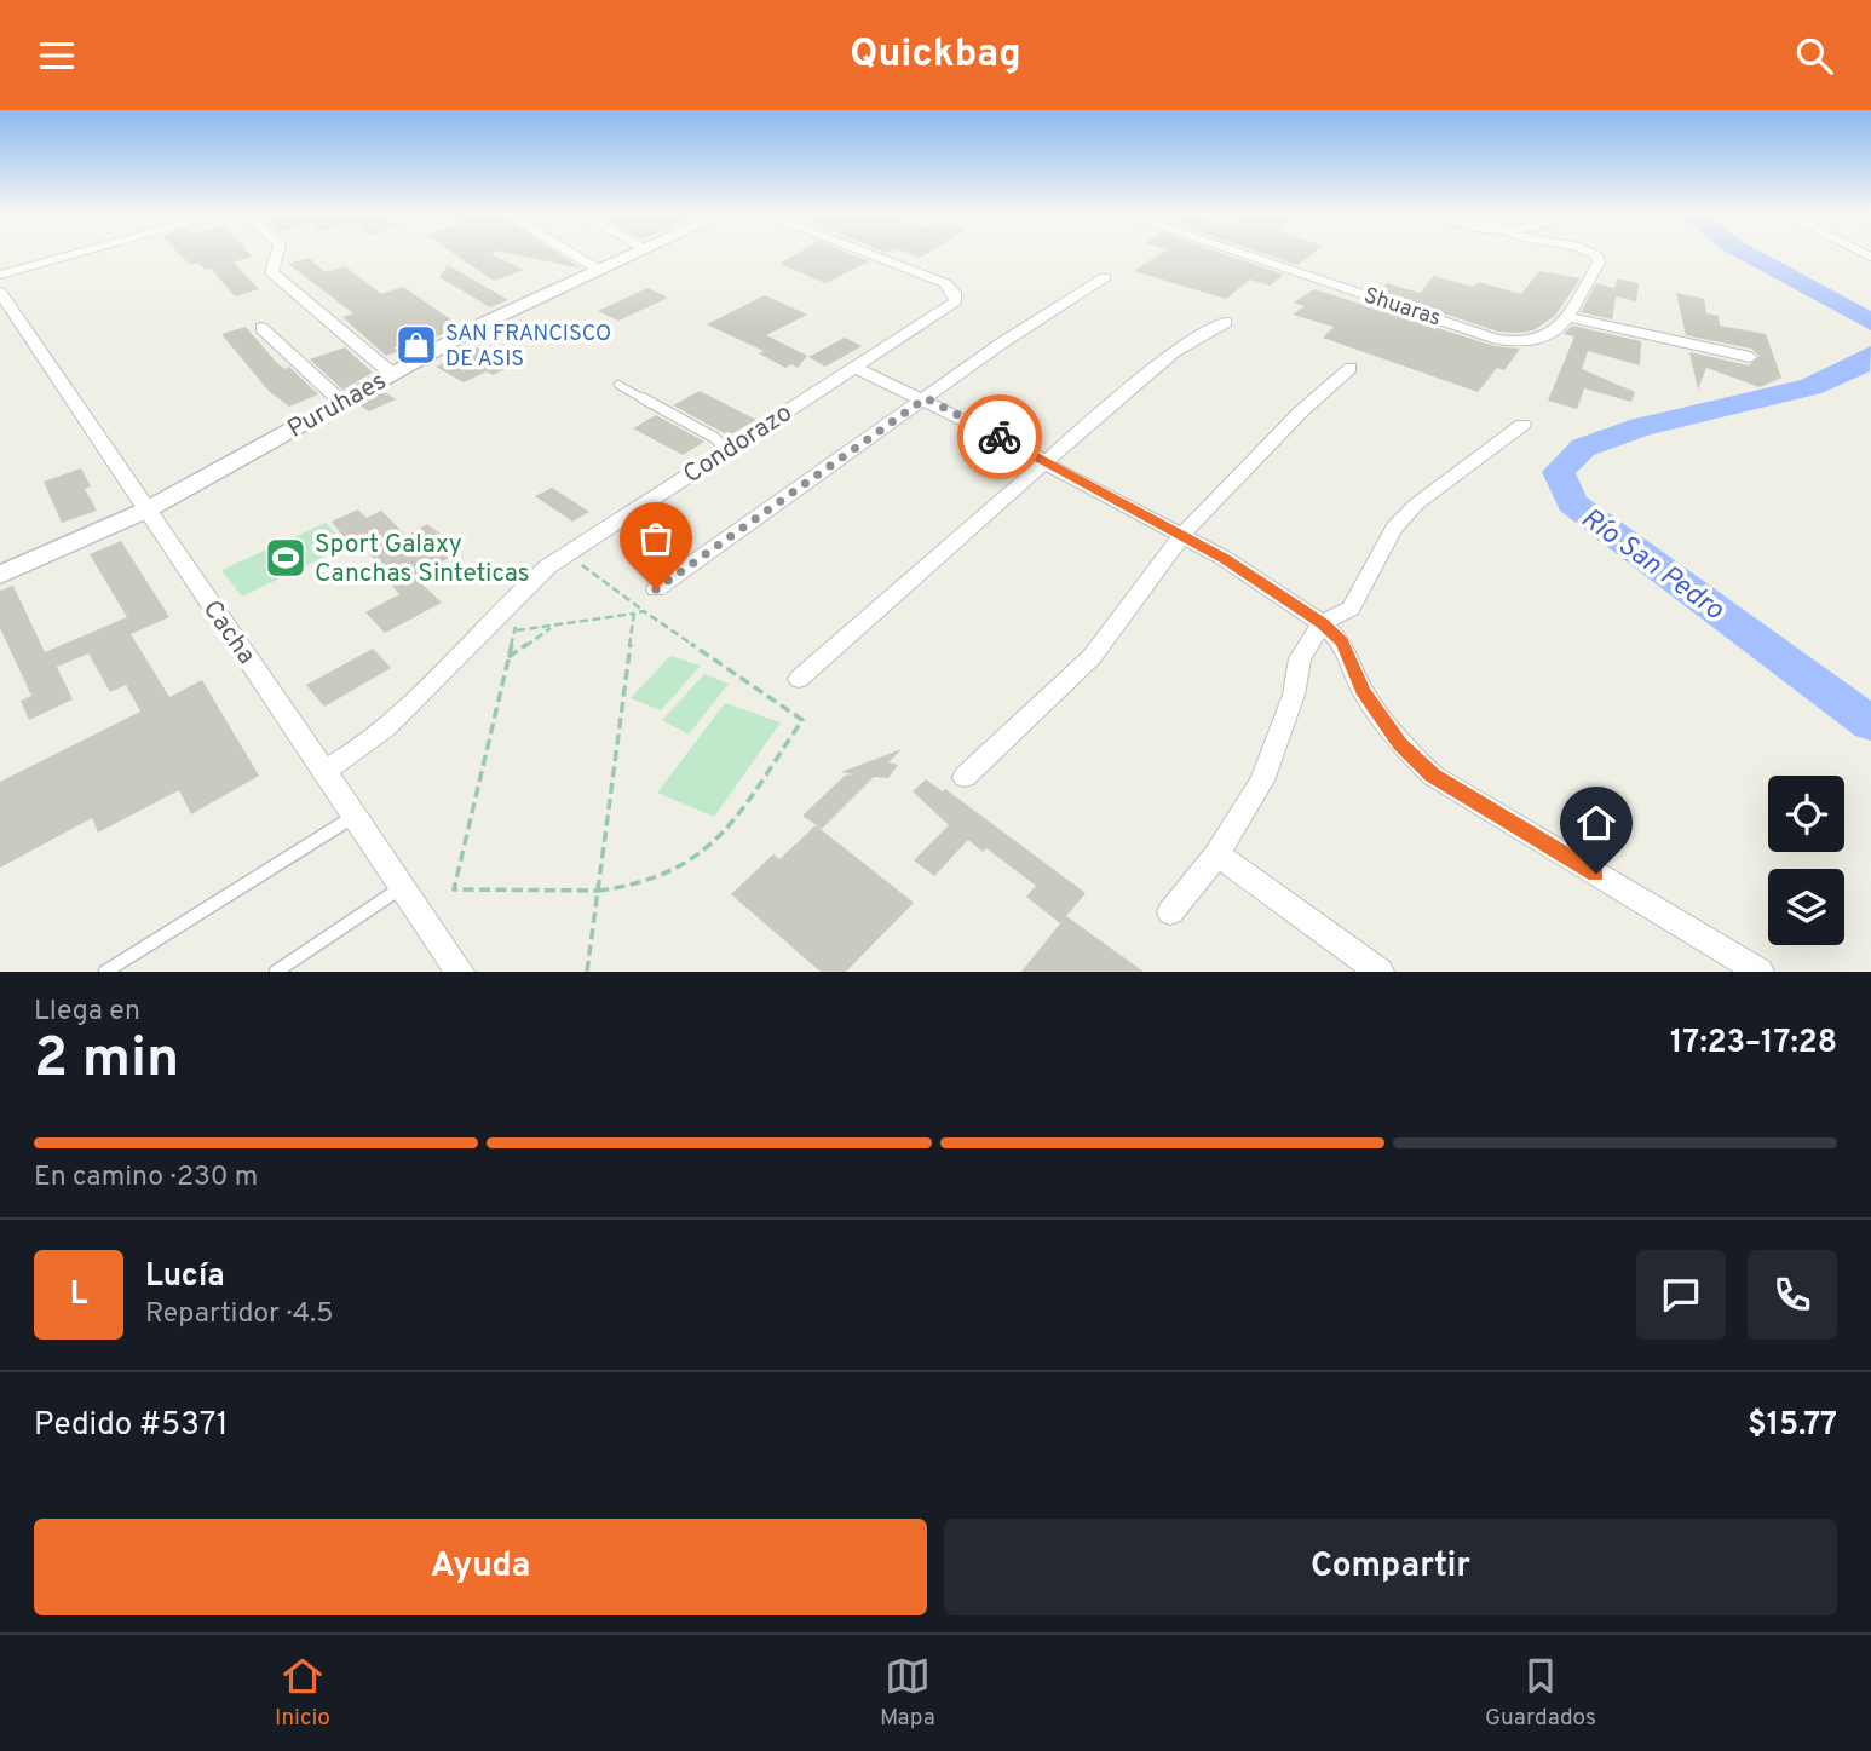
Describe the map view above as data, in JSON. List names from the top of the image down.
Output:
{
  "streets": {
    "street": [
      "Shuaras",
      "Puruhaes",
      "Condorazo",
      "Cacha"
    ]
  },
  "crossings": [
    ["Puruhaes", "Cacha"],
    ["Condorazo", "Cacha"]
  ],
  "water": ["Río San Pedro"],
  "places": {
    "shop": ["SAN FRANCISCO DE ASIS"],
    "sports": ["Sport Galaxy Canchas Sinteticas"]
  },
  "page": {
    "header": "Quickbag",
    "heading": ["2 min", "Llega en", "17:23–17:28"],
    "panel": [
      "Lucía",
      "Repartidor · 4.5",
      "Pedido #5371",
      "$15.77"
    ],
    "bar": "En camino · 230 m",
    "round": "L",
    "buttons": ["Ayuda", "Compartir"],
    "tabs": ["Inicio", "Mapa", "Guardados"]
  }
}
